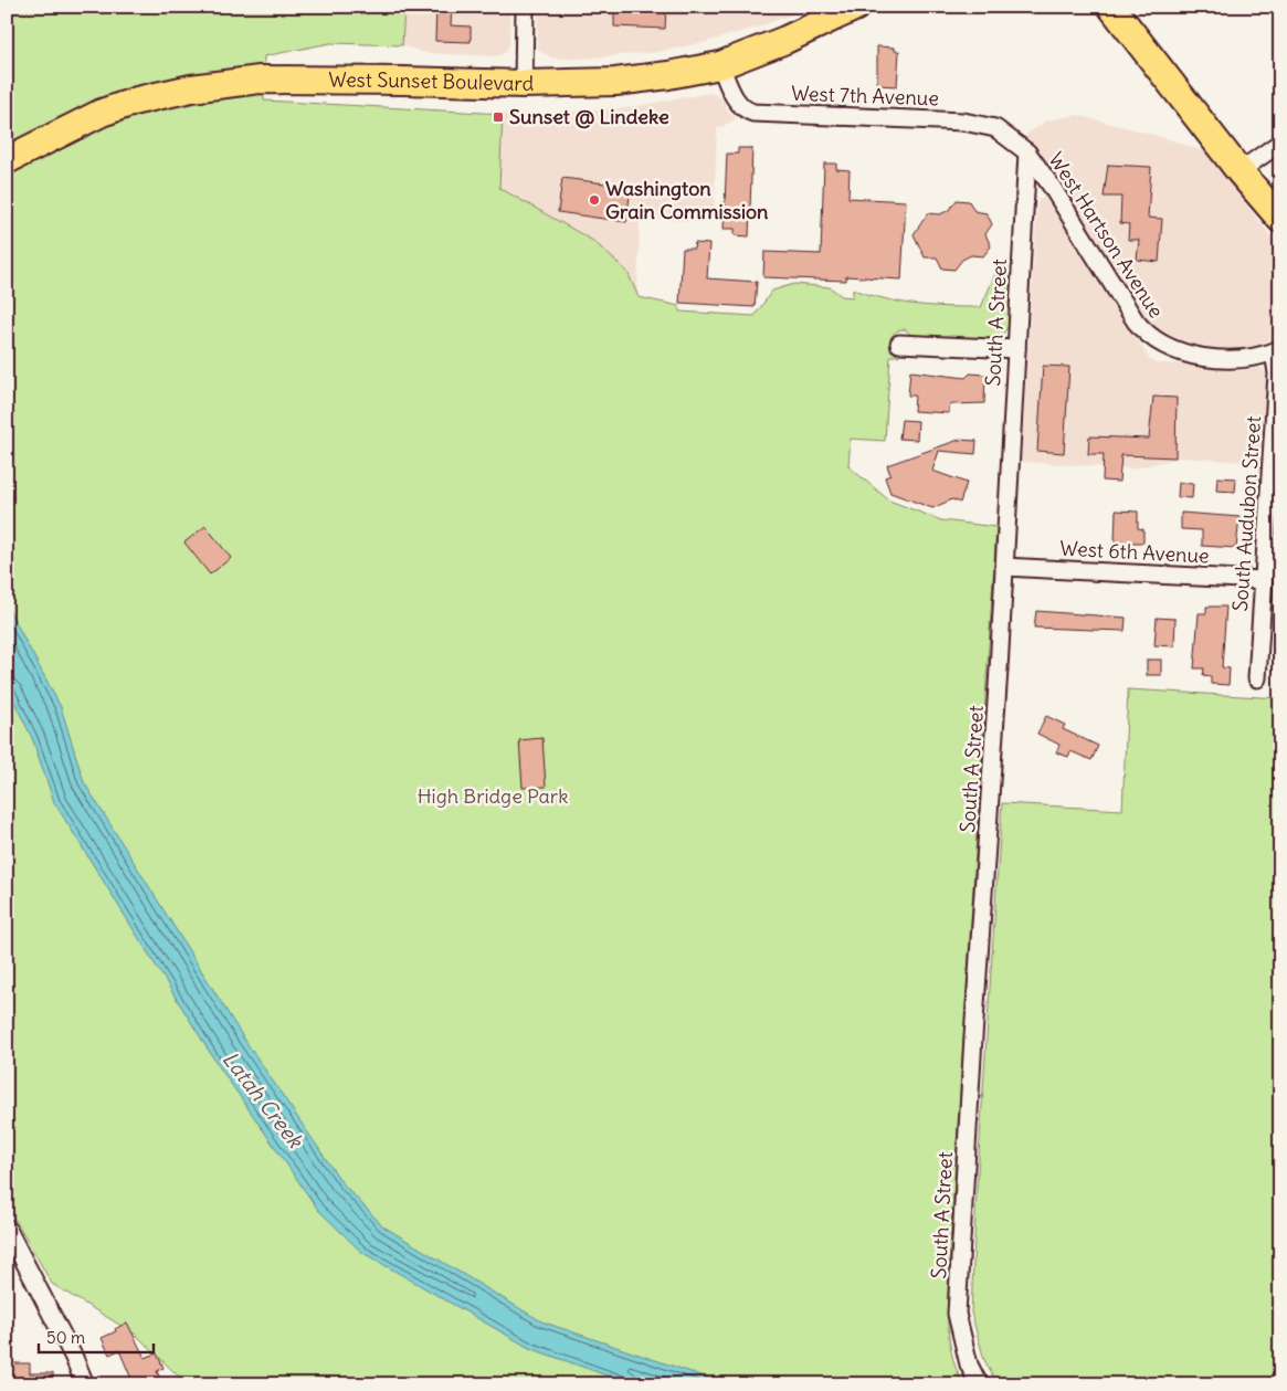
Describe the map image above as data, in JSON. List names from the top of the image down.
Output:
{
  "streets": {
    "main road": ["West Sunset Boulevard"],
    "street": [
      "West 7th Avenue",
      "West Hartson Avenue",
      "South A Street",
      "South Audubon Street",
      "West 6th Avenue"
    ]
  },
  "crossings": [
    ["West Sunset Boulevard", "West 7th Avenue"],
    ["West 7th Avenue", "West Hartson Avenue"],
    ["West 7th Avenue", "South A Street"],
    ["West Hartson Avenue", "South A Street"],
    ["West Hartson Avenue", "South Audubon Street"],
    ["South A Street", "West 6th Avenue"],
    ["South Audubon Street", "West 6th Avenue"]
  ],
  "water": ["Latah Creek"],
  "parks": ["High Bridge Park"],
  "places": {
    "transit": ["Sunset @ Lindeke"],
    "other": ["Washington Grain Commission"]
  },
  "scale_bar": "50 m"
}
